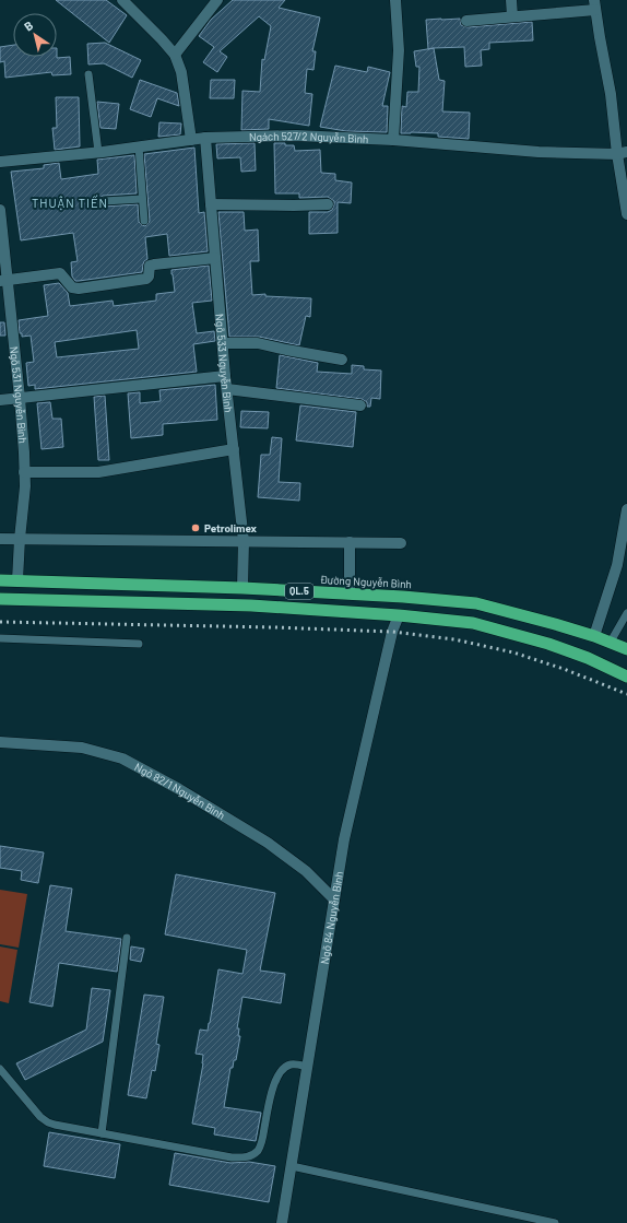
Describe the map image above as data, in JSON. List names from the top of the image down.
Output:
{
  "streets": {
    "highway": ["Đường Nguyễn Bình", "QL.5"],
    "street": [
      "Ngách 527/2 Nguyễn Bình",
      "Ngõ 533 Nguyễn Bình",
      "Ngõ 531 Nguyễn Bình",
      "Ngõ 82/1 Nguyễn Bình",
      "Ngõ 84 Nguyễn Bình"
    ]
  },
  "crossings": [
    ["Ngách 527/2 Nguyễn Bình", "Ngõ 533 Nguyễn Bình"],
    ["Ngõ 533 Nguyễn Bình", "Đường Nguyễn Bình"],
    ["Ngõ 531 Nguyễn Bình", "Đường Nguyễn Bình"],
    ["Đường Nguyễn Bình", "QL.5"],
    ["QL.5", "Ngõ 84 Nguyễn Bình"],
    ["Ngõ 82/1 Nguyễn Bình", "Ngõ 84 Nguyễn Bình"]
  ],
  "districts": ["THUẬN TIẾN"],
  "places": ["Petrolimex"],
  "north": "top left"
}
